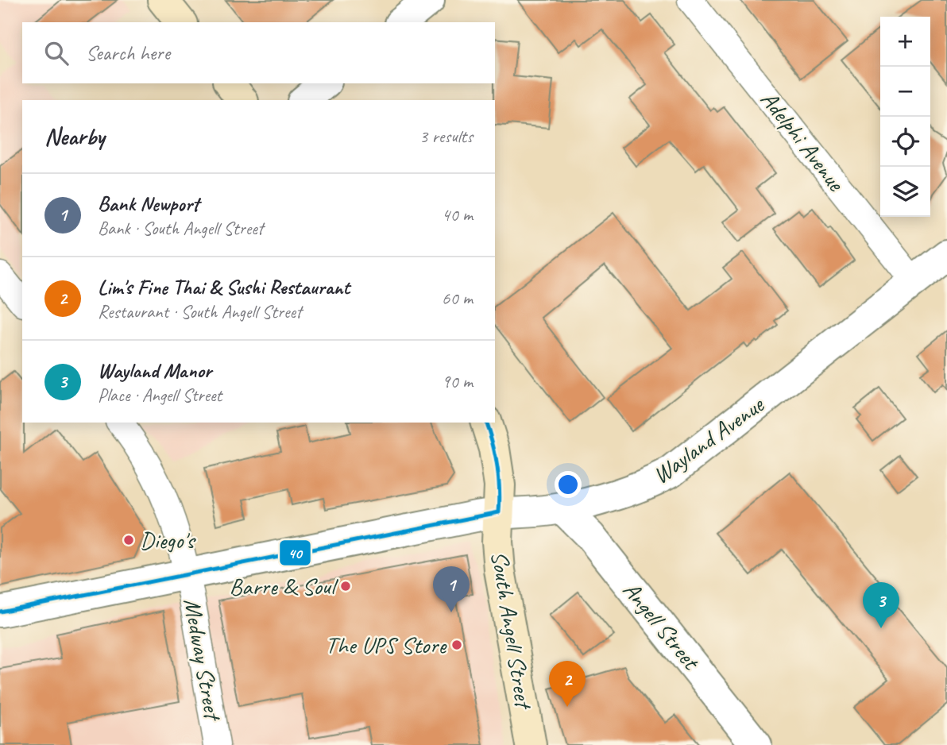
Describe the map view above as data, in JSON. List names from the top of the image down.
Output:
{
  "streets": {
    "main road": ["South Angell Street"],
    "street": [
      "Adelphi Avenue",
      "Wayland Avenue",
      "Angell Street",
      "Medway Street"
    ]
  },
  "crossings": [
    ["Adelphi Avenue", "Wayland Avenue"],
    ["Wayland Avenue", "Angell Street"],
    ["Wayland Avenue", "South Angell Street"],
    ["Wayland Avenue", "Medway Street"]
  ],
  "places": ["Diego's", "Barre & Soul", "The UPS Store"],
  "lines": ["transit line 40"],
  "page": {
    "map_buttons": ["+", "−"],
    "search": "Search here",
    "heading": ["Nearby", "3 results"],
    "list": [
      {
        "mark": "1",
        "name": "Bank Newport",
        "note": "Bank · South Angell Street",
        "value": "40 m"
      },
      {
        "mark": "2",
        "name": "Lim's Fine Thai & Sushi Restaurant",
        "note": "Restaurant · South Angell Street",
        "value": "60 m"
      },
      {
        "mark": "3",
        "name": "Wayland Manor",
        "note": "Place · Angell Street",
        "value": "90 m"
      }
    ],
    "pins": ["1", "3", "2"]
  }
}
